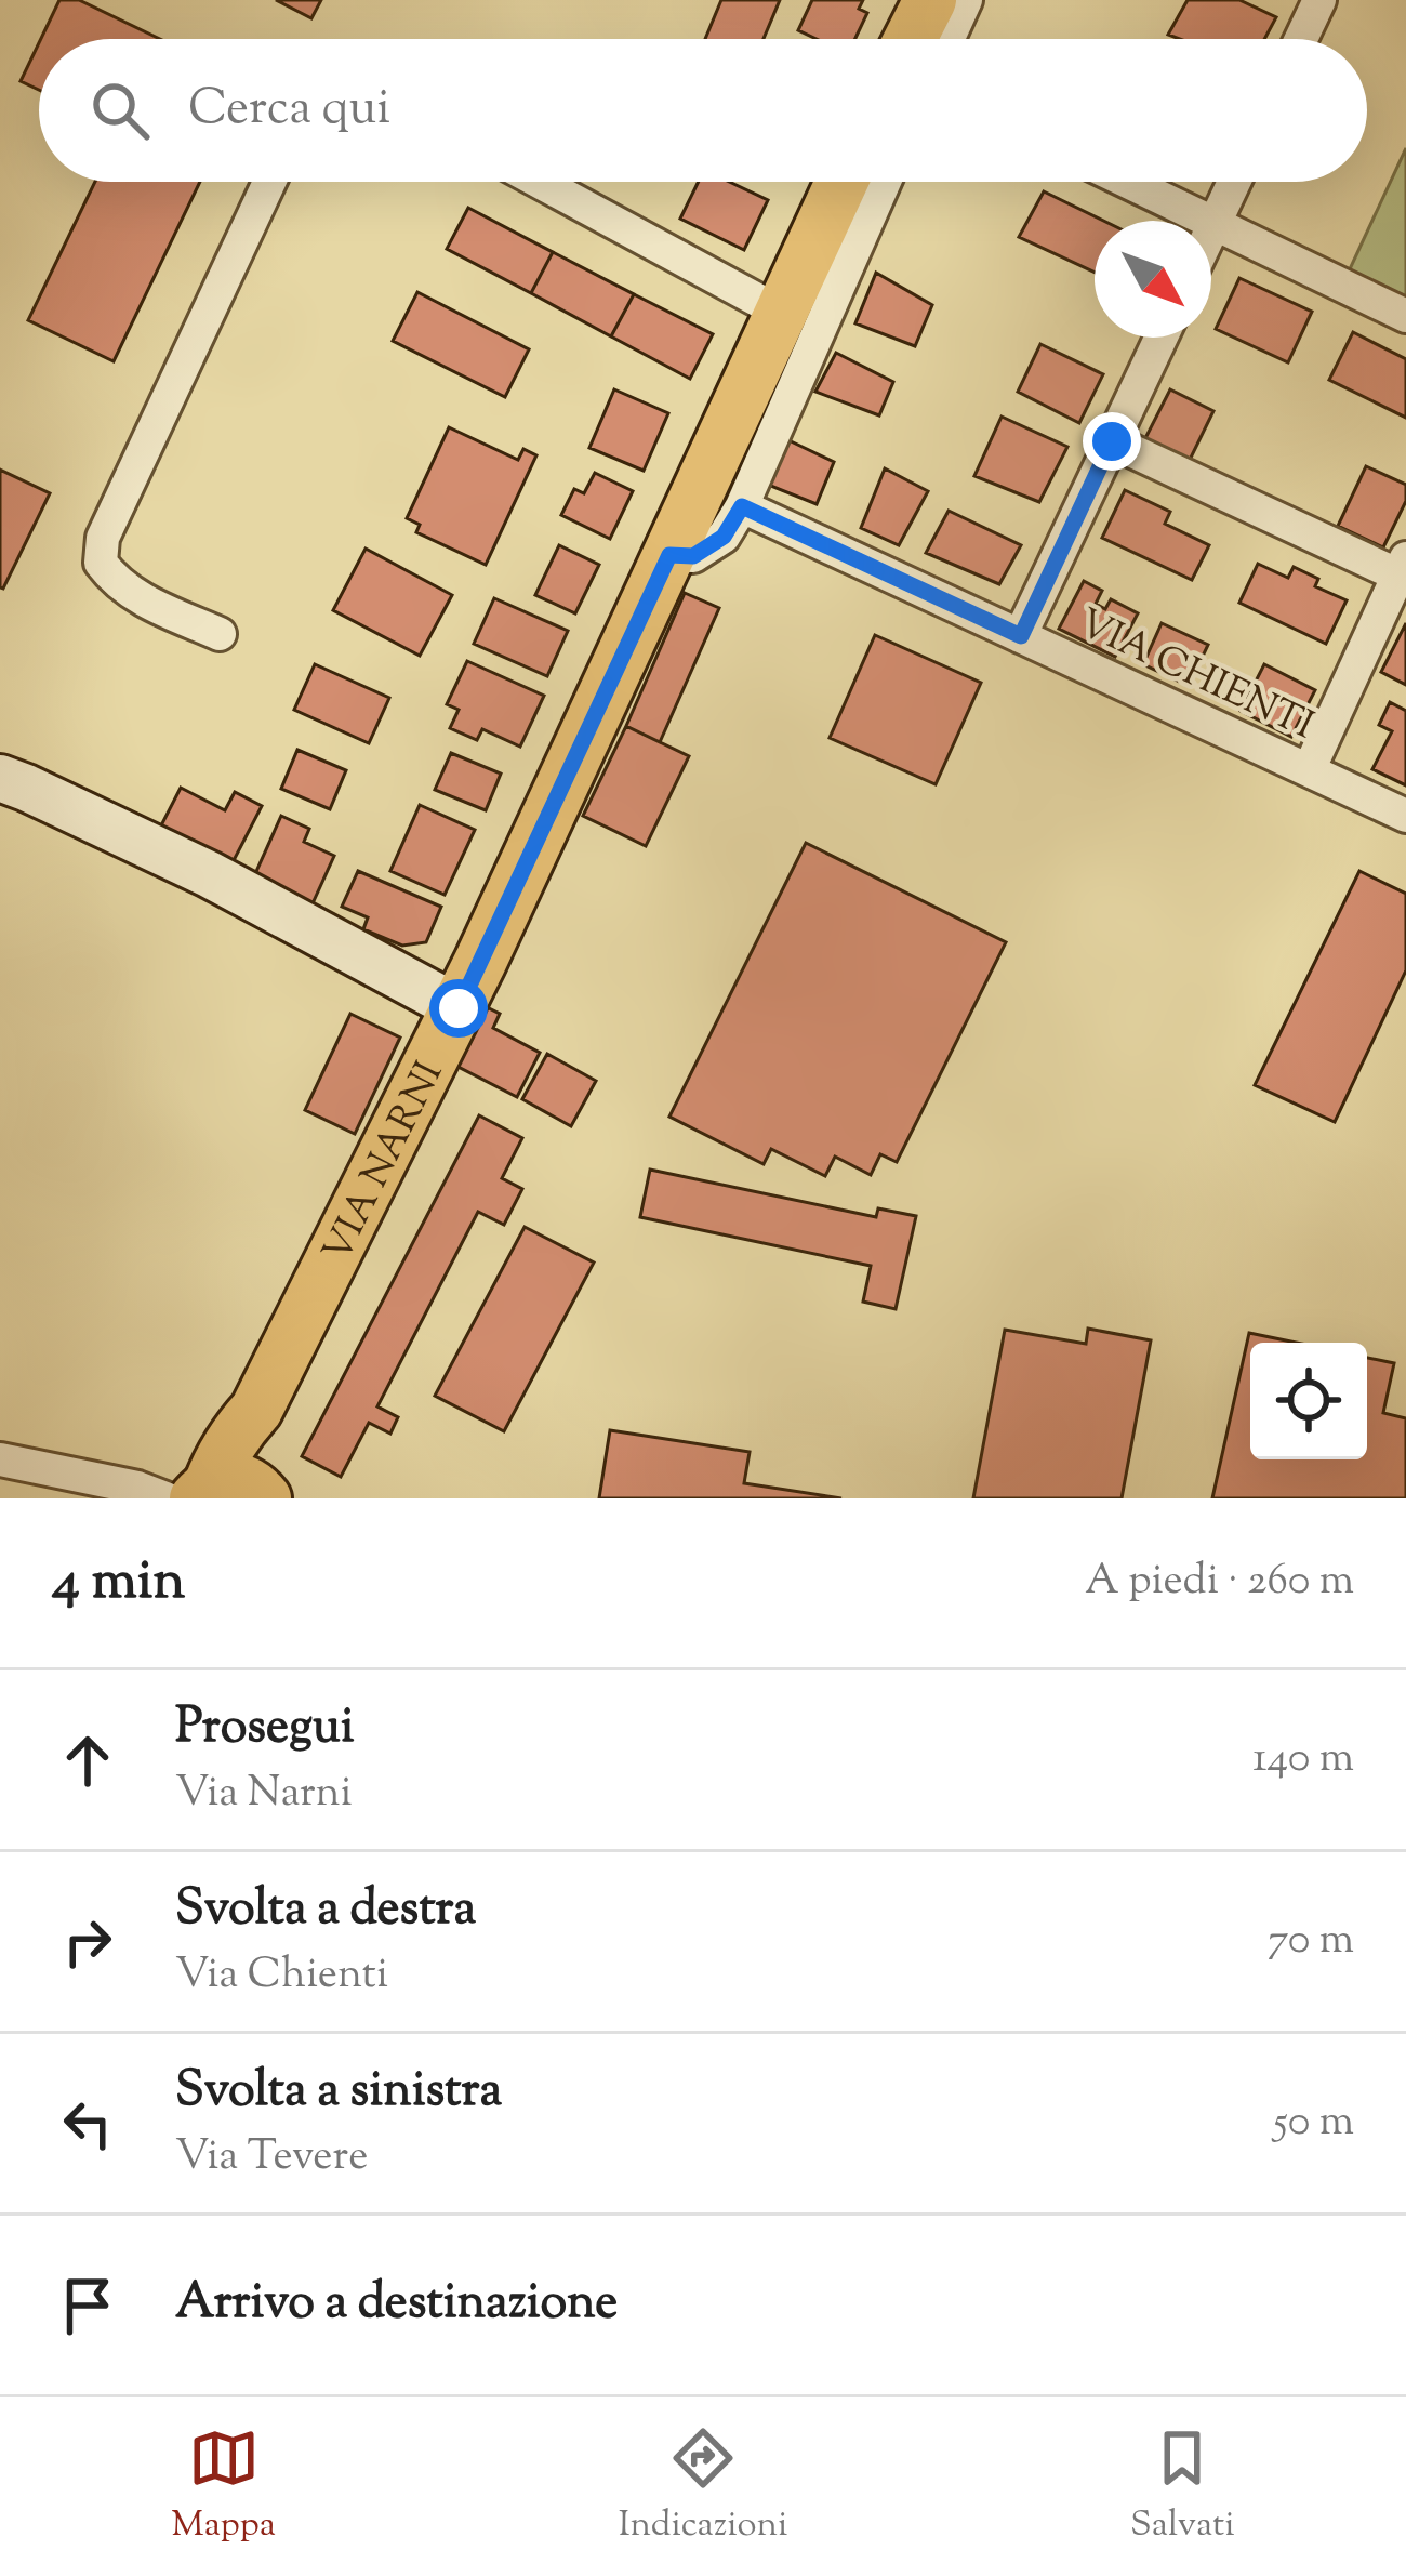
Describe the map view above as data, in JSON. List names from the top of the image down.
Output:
{
  "streets": {
    "main road": ["VIA NARNI"],
    "street": ["VIA CHIENTI"]
  },
  "north": "bottom right",
  "page": {
    "search": "Cerca qui",
    "heading": ["4 min", "A piedi · 260 m"],
    "list": [
      ["Prosegui", "Via Narni", "140 m"],
      ["Svolta a destra", "Via Chienti", "70 m"],
      ["Svolta a sinistra", "Via Tevere", "50 m"],
      "Arrivo a destinazione"
    ],
    "nav": ["Mappa", "Indicazioni", "Salvati"]
  }
}
